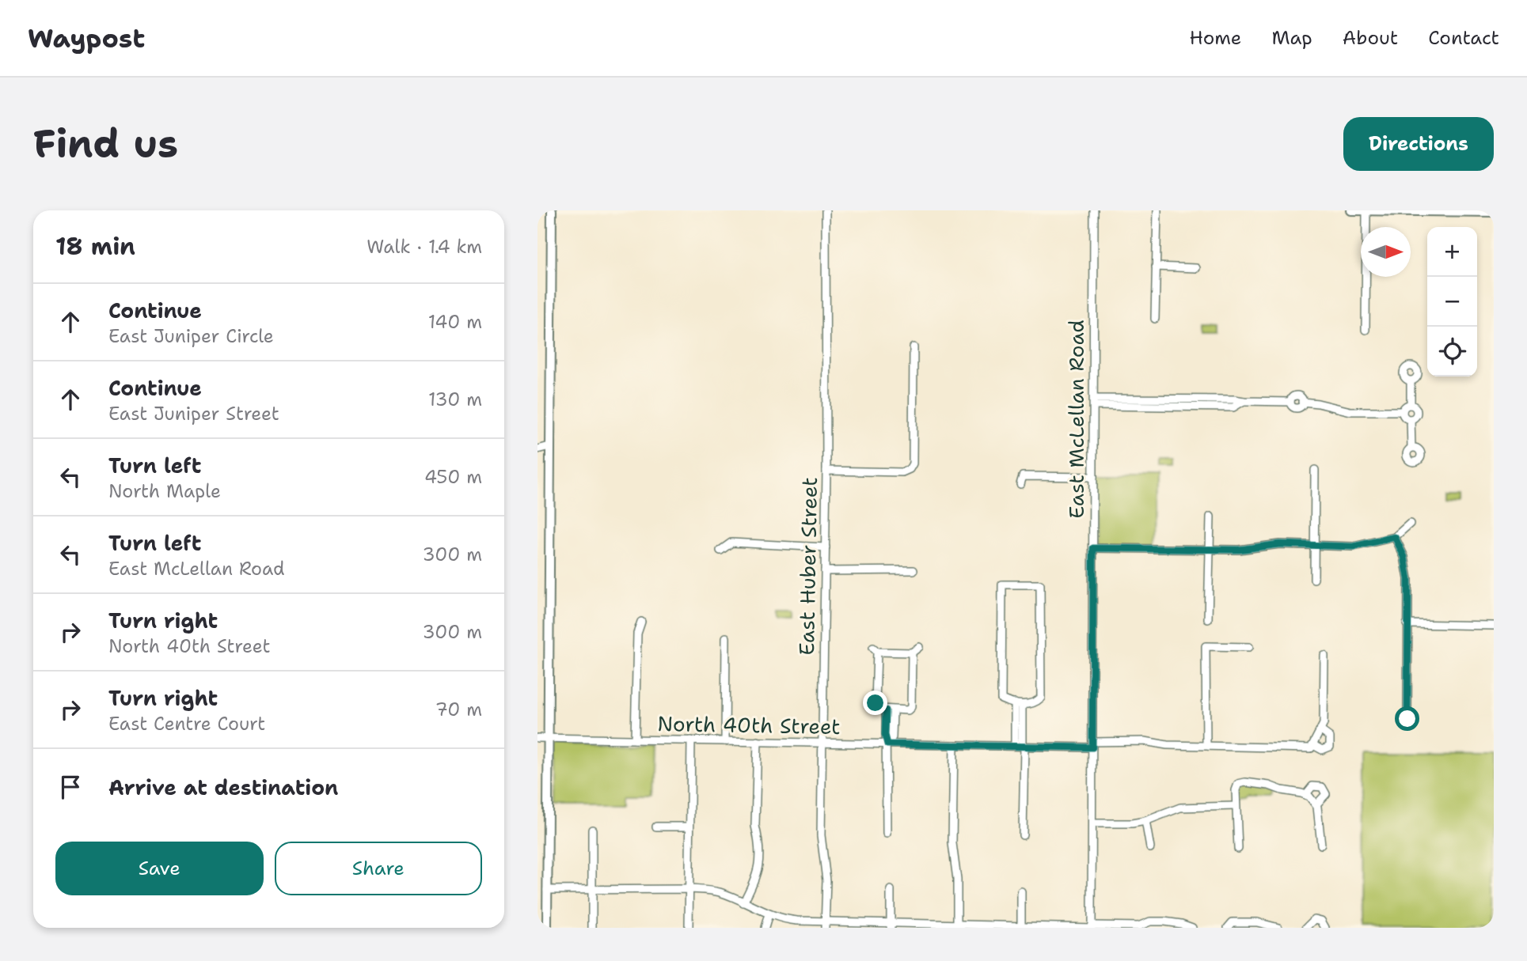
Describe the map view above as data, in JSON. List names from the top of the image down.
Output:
{
  "streets": {
    "street": ["East McLellan Road", "East Huber Street", "North 40th Street"]
  },
  "crossings": [
    ["East McLellan Road", "North 40th Street"],
    ["East Huber Street", "North 40th Street"]
  ],
  "north": "right",
  "page": {
    "header": "Waypost",
    "nav": [
      "Home",
      "Map",
      "About",
      "Contact"
    ],
    "buttons": [
      "Directions",
      ["Save", "Share"]
    ],
    "title": "Find us",
    "heading": ["18 min", "Walk · 1.4 km"],
    "map_buttons": ["+", "−"],
    "list": [
      ["Continue", "East Juniper Circle", "140 m"],
      ["Continue", "East Juniper Street", "130 m"],
      ["Turn left", "North Maple", "450 m"],
      ["Turn left", "East McLellan Road", "300 m"],
      ["Turn right", "North 40th Street", "300 m"],
      ["Turn right", "East Centre Court", "70 m"],
      "Arrive at destination"
    ]
  }
}
